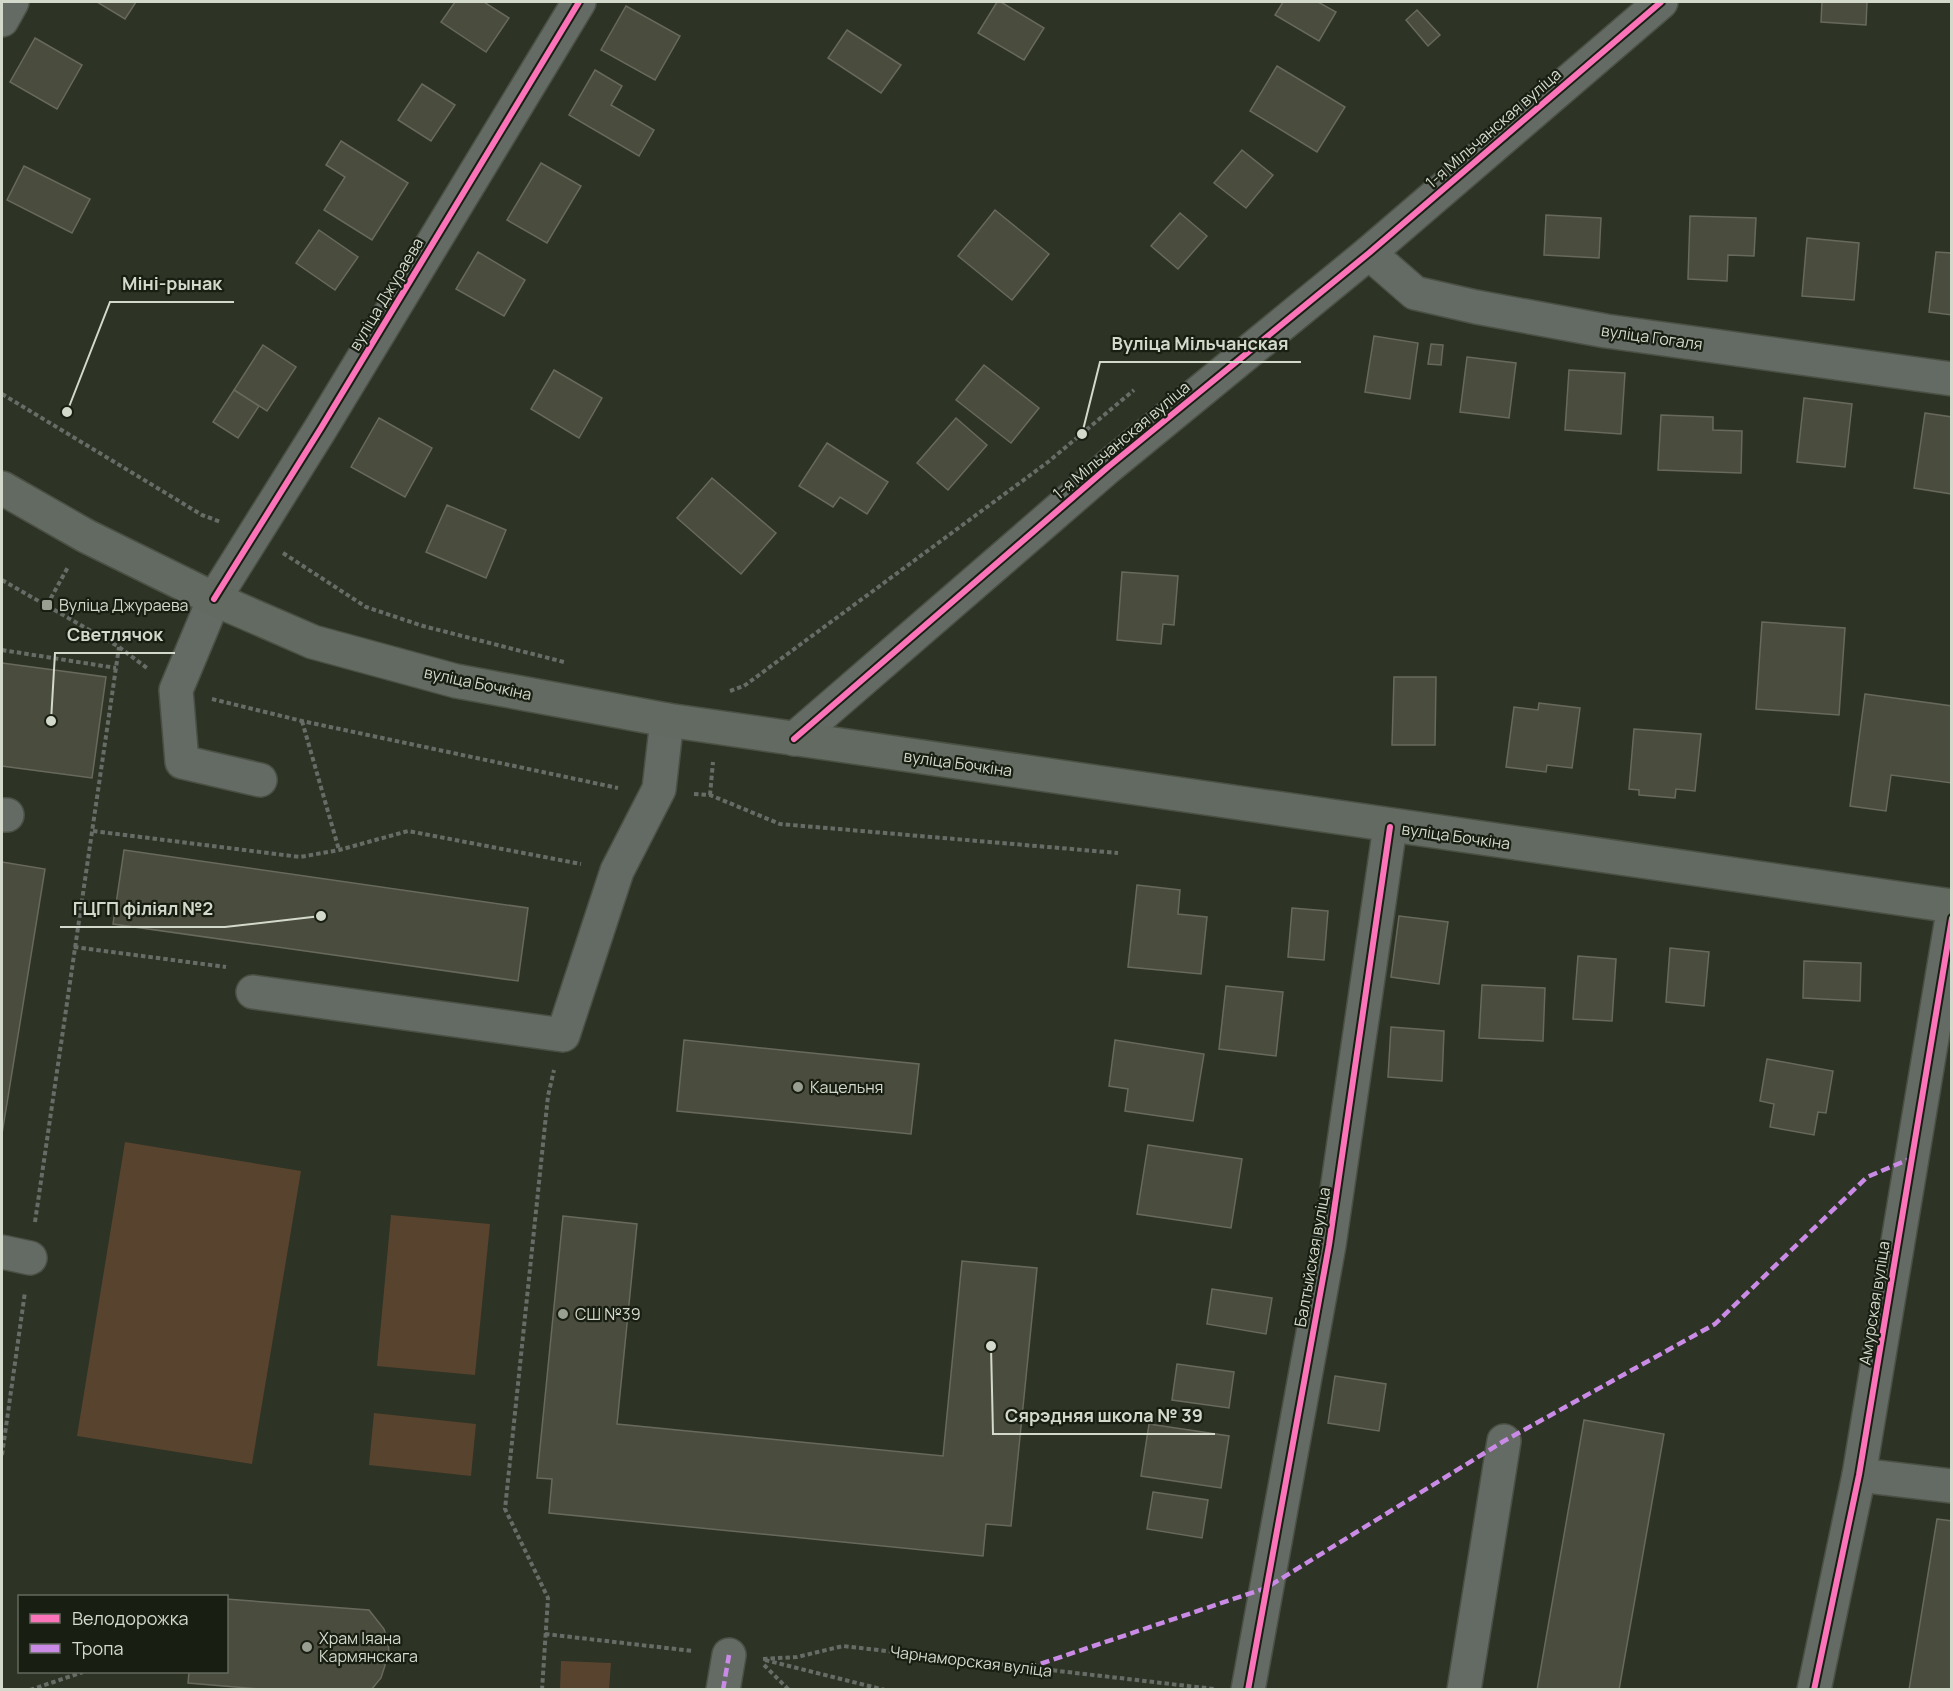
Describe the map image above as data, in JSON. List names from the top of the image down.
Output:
{
  "streets": {
    "main road": ["вуліца Бочкіна"],
    "street": [
      "1-я Мільчанская вуліца",
      "вуліца Джураева",
      "вуліца Гогаля",
      "Балтыйская вуліца",
      "Амурская вуліца"
    ],
    "path": ["Чарнаморская вуліца"]
  },
  "crossings": [
    ["1-я Мільчанская вуліца", "вуліца Гогаля"],
    ["1-я Мільчанская вуліца", "вуліца Бочкіна"],
    ["вуліца Джураева", "вуліца Бочкіна"],
    ["вуліца Бочкіна", "Балтыйская вуліца"]
  ],
  "places": {
    "other": [
      "Міні-рынак",
      "Вуліца Мільчанская",
      "Светлячок",
      "ГЦГП філіял №2",
      "Кацельня",
      "СШ №39",
      "Сярэдняя школа № 39",
      "Храм Іяана Кармянскага"
    ],
    "transit": ["Вуліца Джураева"]
  },
  "legend": ["Велодорожка", "Тропа"]
}
